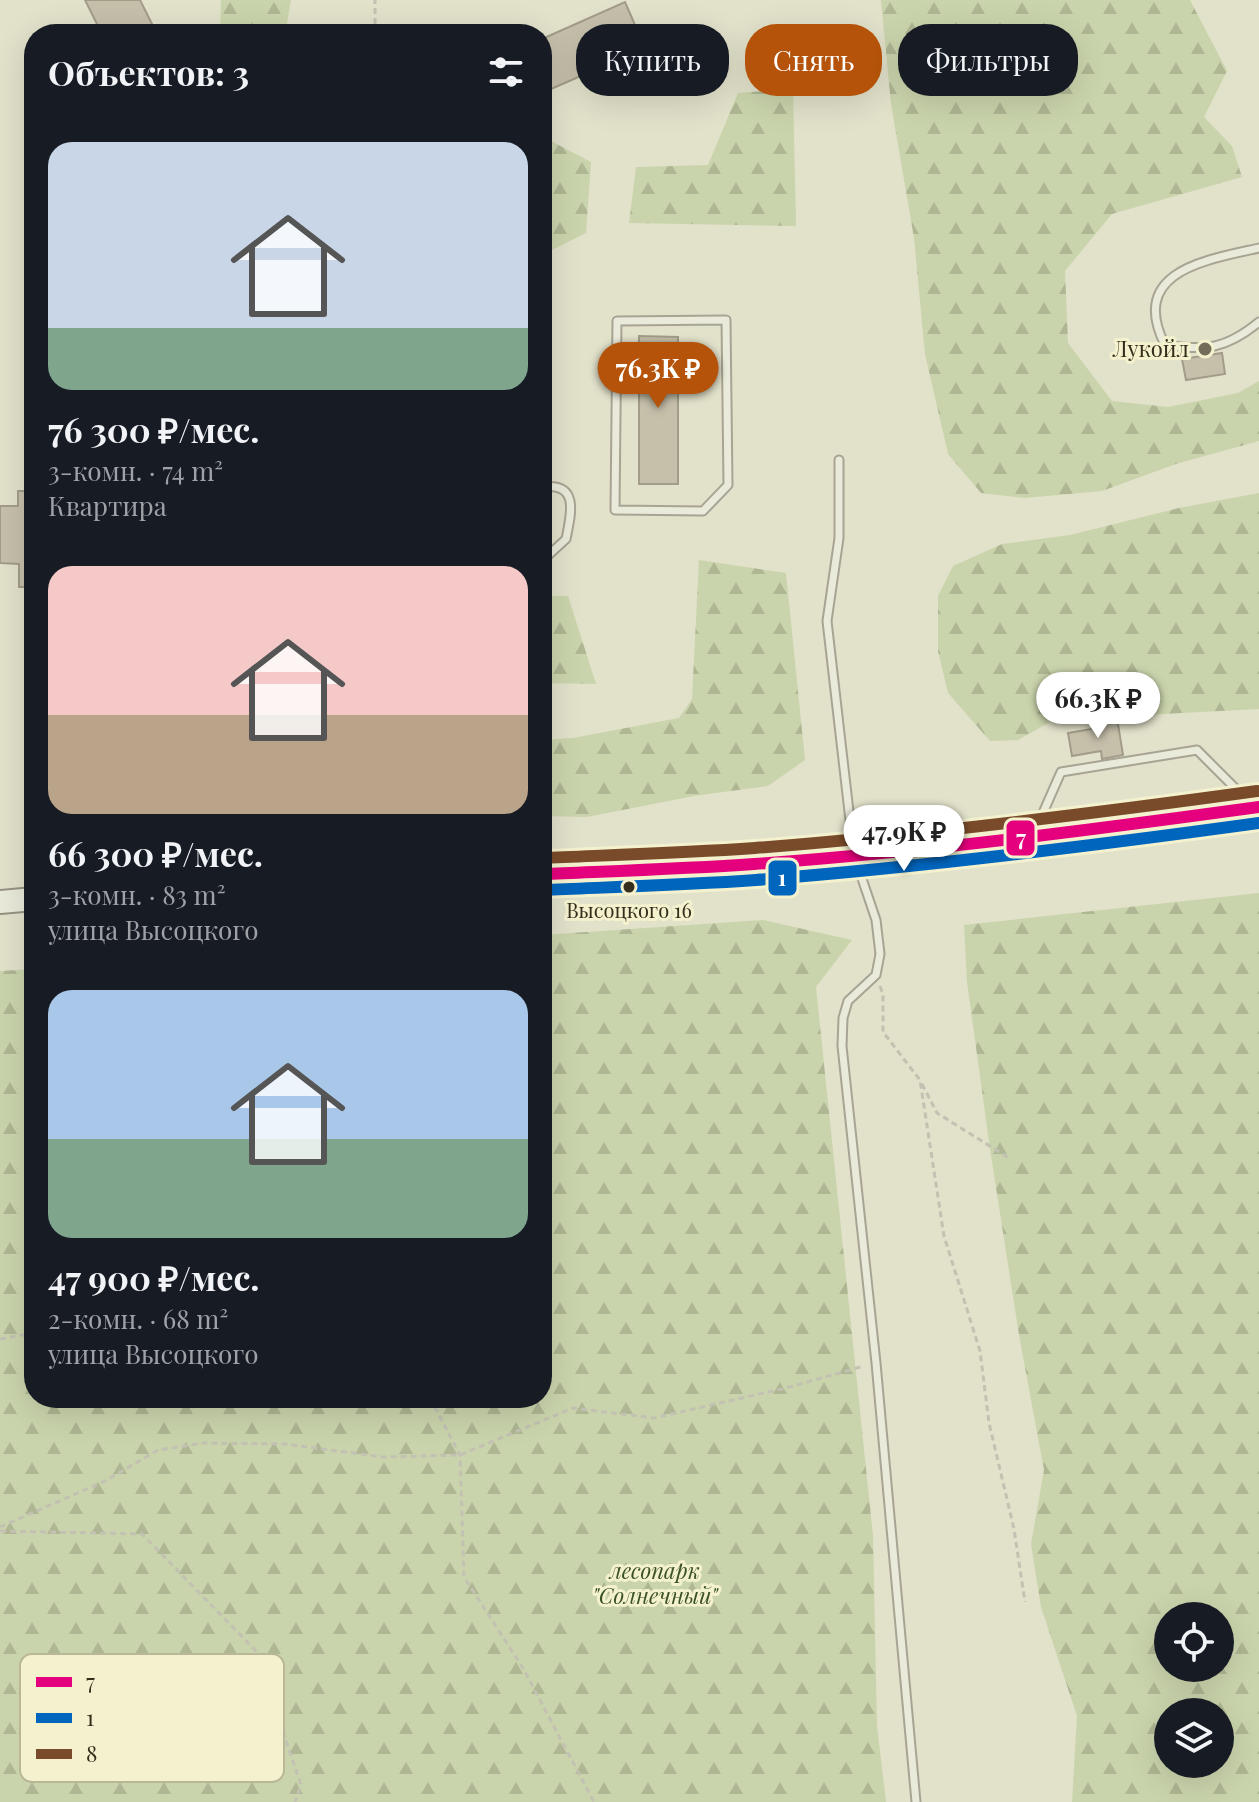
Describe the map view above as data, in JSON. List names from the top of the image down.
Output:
{
  "parks": ["лесопарк \"Солнечный\""],
  "places": ["Лукойл", "Высоцкого 16"],
  "lines": ["transit line 8", "transit line 7", "transit line 1"],
  "legend": ["7", "1", "8"],
  "page": {
    "chip": ["Купить", "Снять", "Фильтры"],
    "heading": "Объектов: 3",
    "list": [
      {
        "name": "76 300 ₽/мес.",
        "note": "3-комн. · 74 m² · Квартира"
      },
      {
        "name": "66 300 ₽/мес.",
        "note": "3-комн. · 83 m² · улица Высоцкого"
      },
      {
        "name": "47 900 ₽/мес.",
        "note": "2-комн. · 68 m² · улица Высоцкого"
      }
    ],
    "price": ["76.3K ₽", "66.3K ₽", "47.9K ₽"]
  }
}
